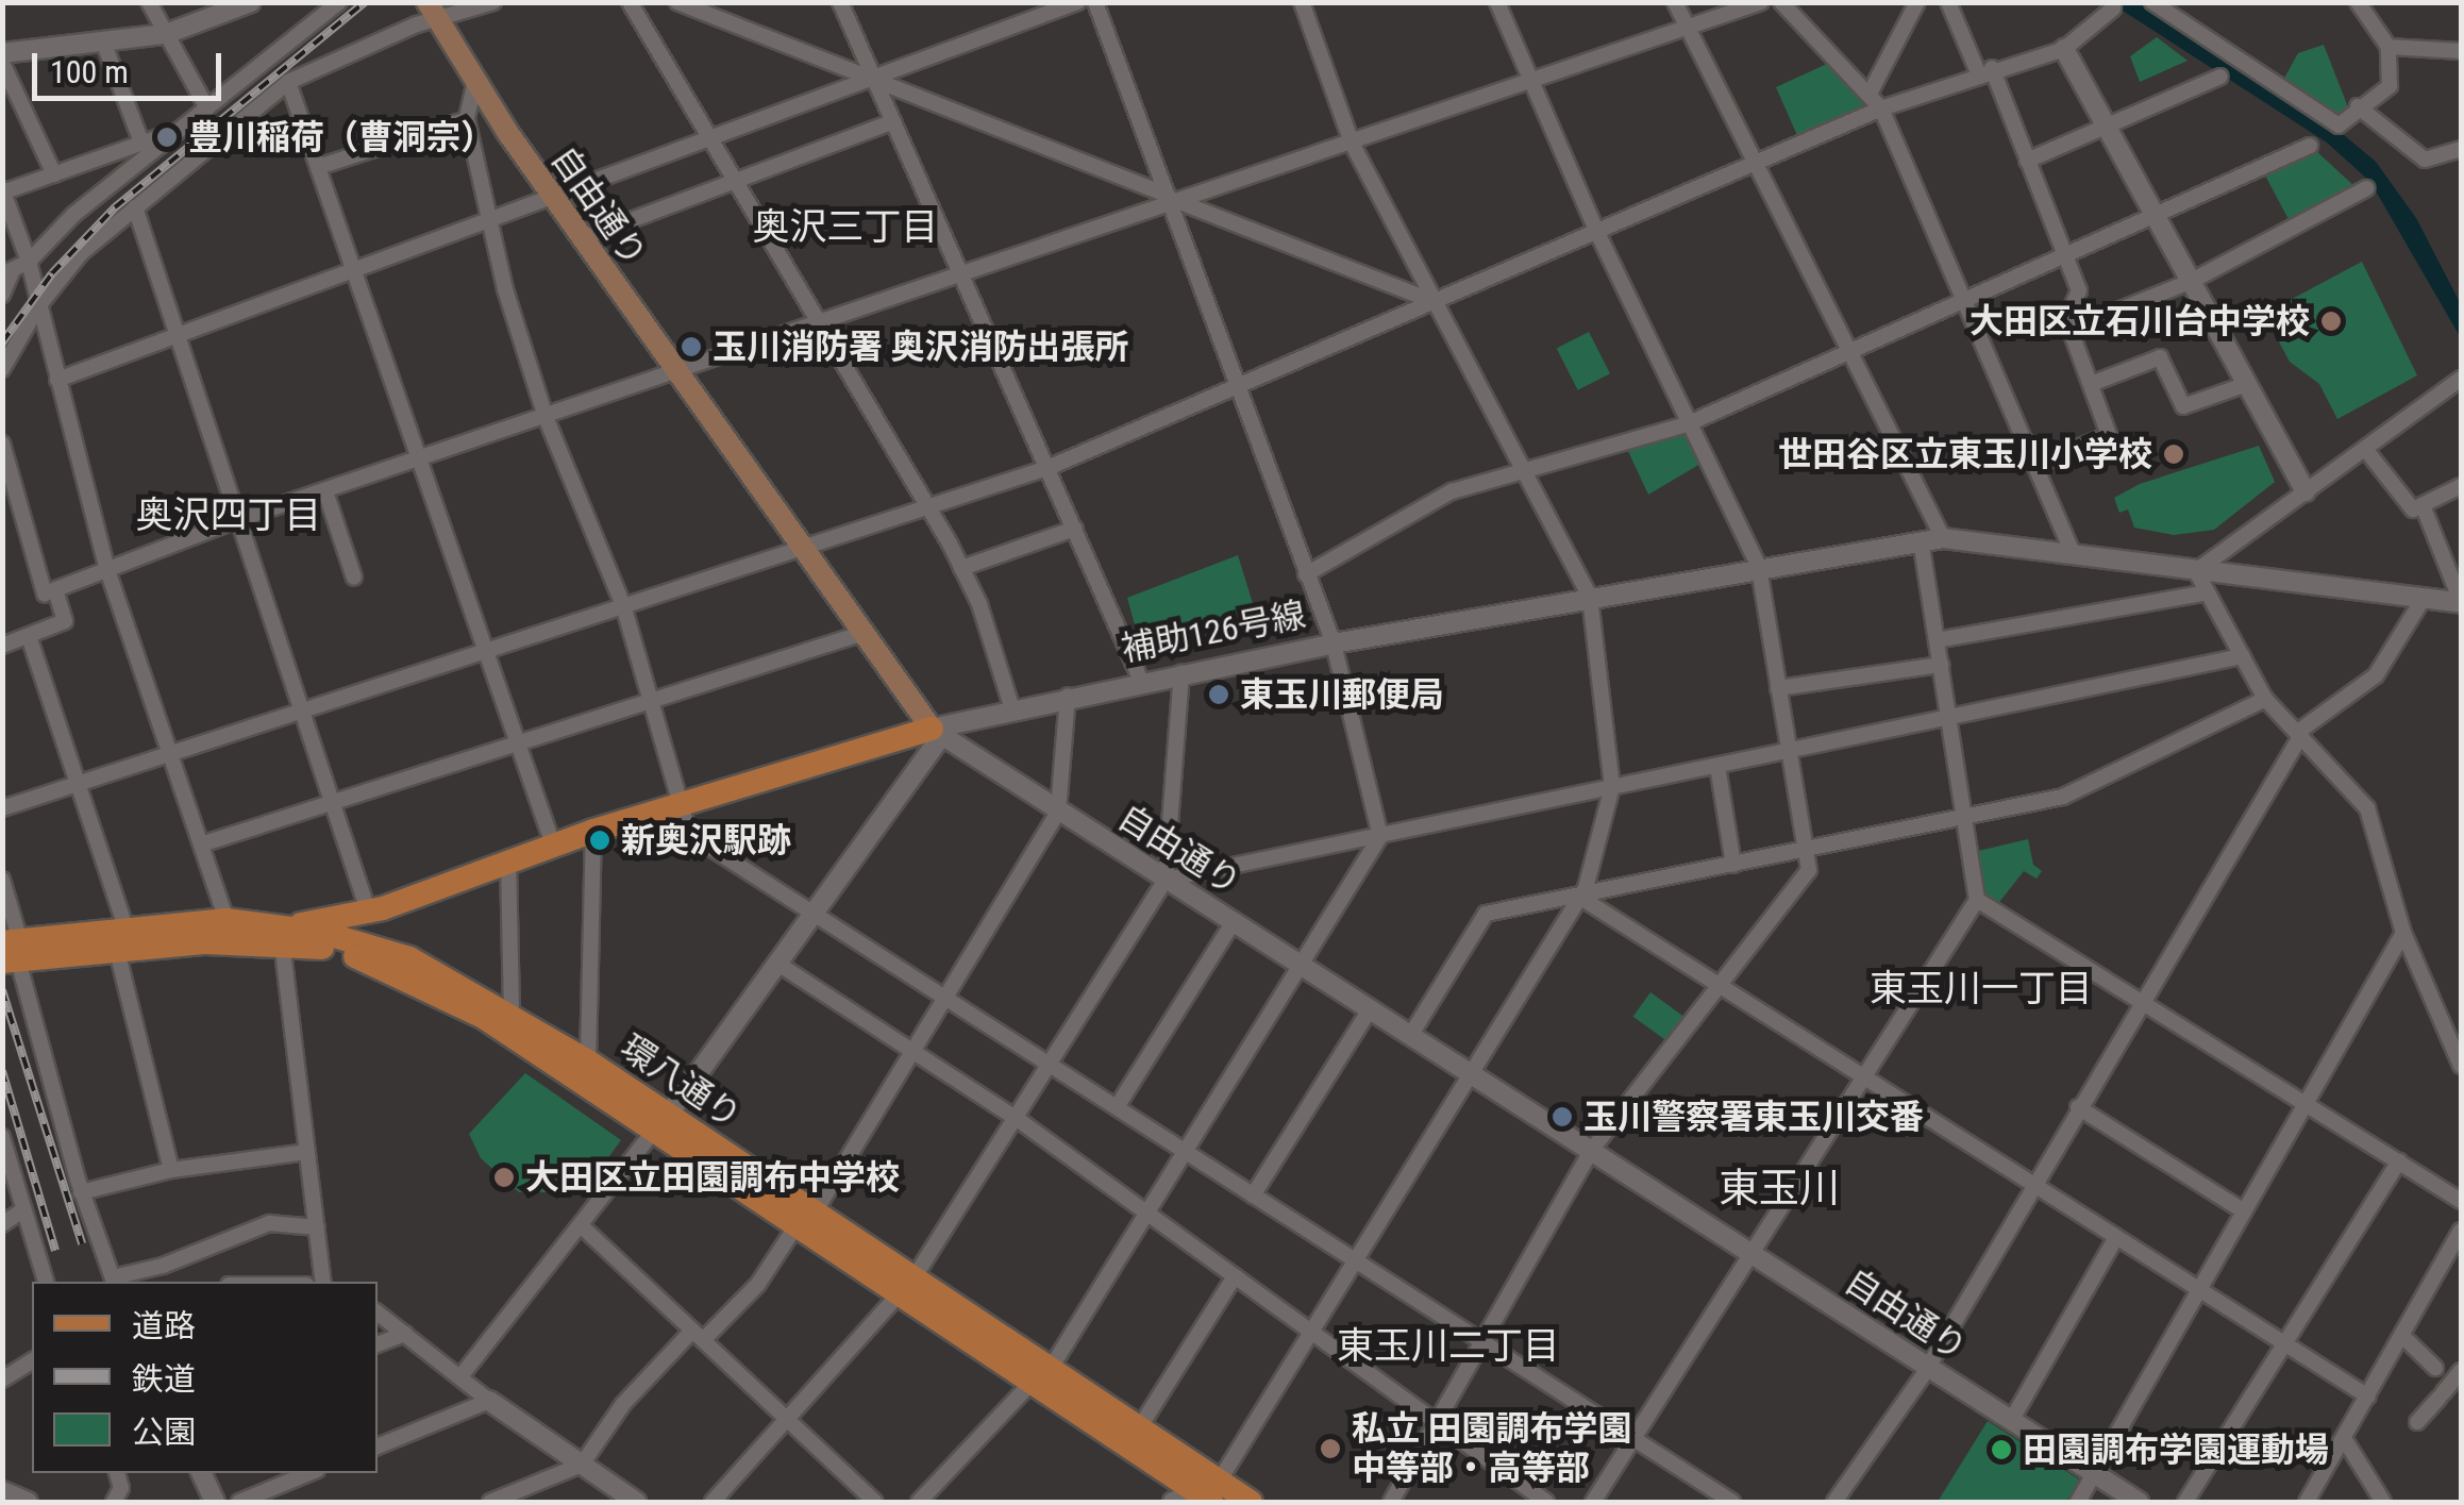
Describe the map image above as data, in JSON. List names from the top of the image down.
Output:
{
  "streets": {
    "main road": ["自由通り", "補助126号線", "環八通り"]
  },
  "crossings": [
    ["自由通り", "補助126号線"],
    ["補助126号線", "環八通り"]
  ],
  "districts": [
    "奥沢三丁目",
    "奥沢四丁目",
    "東玉川一丁目",
    "東玉川",
    "東玉川二丁目"
  ],
  "places": [
    "豊川稲荷（曹洞宗）",
    "大田区立石川台中学校",
    "玉川消防署 奥沢消防出張所",
    "世田谷区立東玉川小学校",
    "東玉川郵便局",
    "新奥沢駅跡",
    "玉川警察署東玉川交番",
    "大田区立田園調布中学校",
    "私立 田園調布学園 中等部・高等部",
    "田園調布学園運動場"
  ],
  "legend": ["道路", "鉄道", "公園"],
  "scale_bar": "100 m"
}
